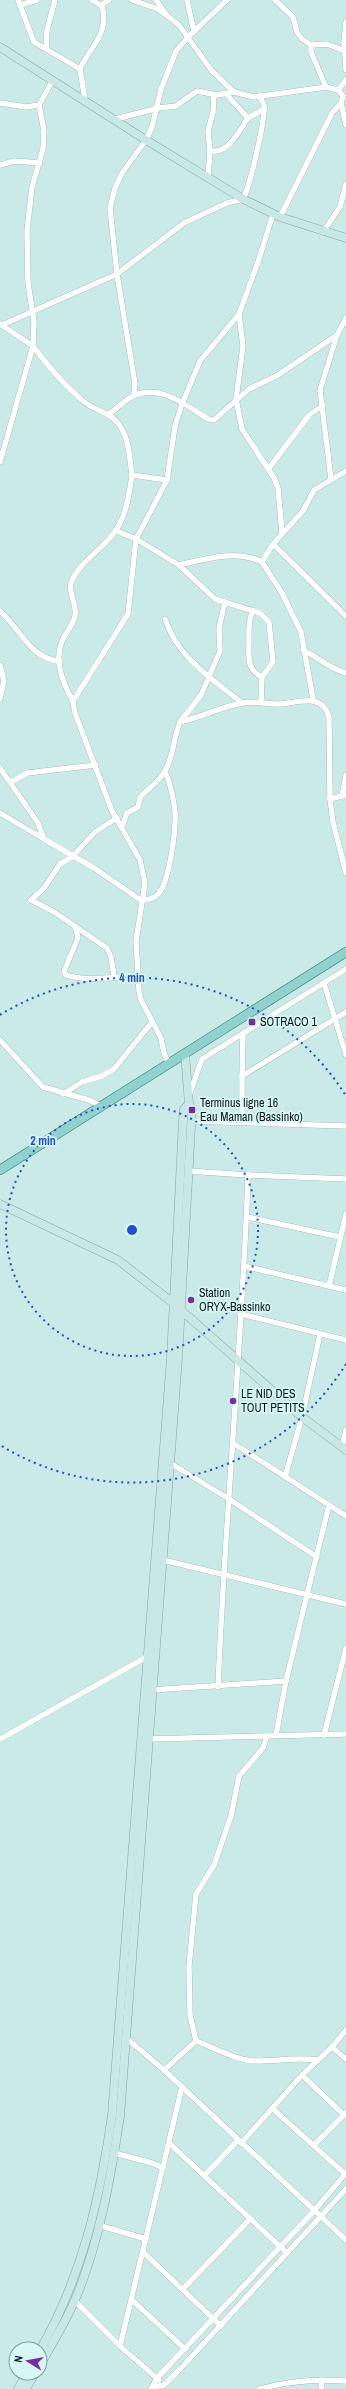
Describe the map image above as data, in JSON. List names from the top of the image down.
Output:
{
  "places": {
    "transit": ["SOTRACO 1", "Terminus ligne 16 Eau Maman (Bassinko)"],
    "other": ["Station ORYX-Bassinko", "LE NID DES TOUT PETITS"]
  },
  "north": "left",
  "rings": ["4 min", "2 min"]
}
